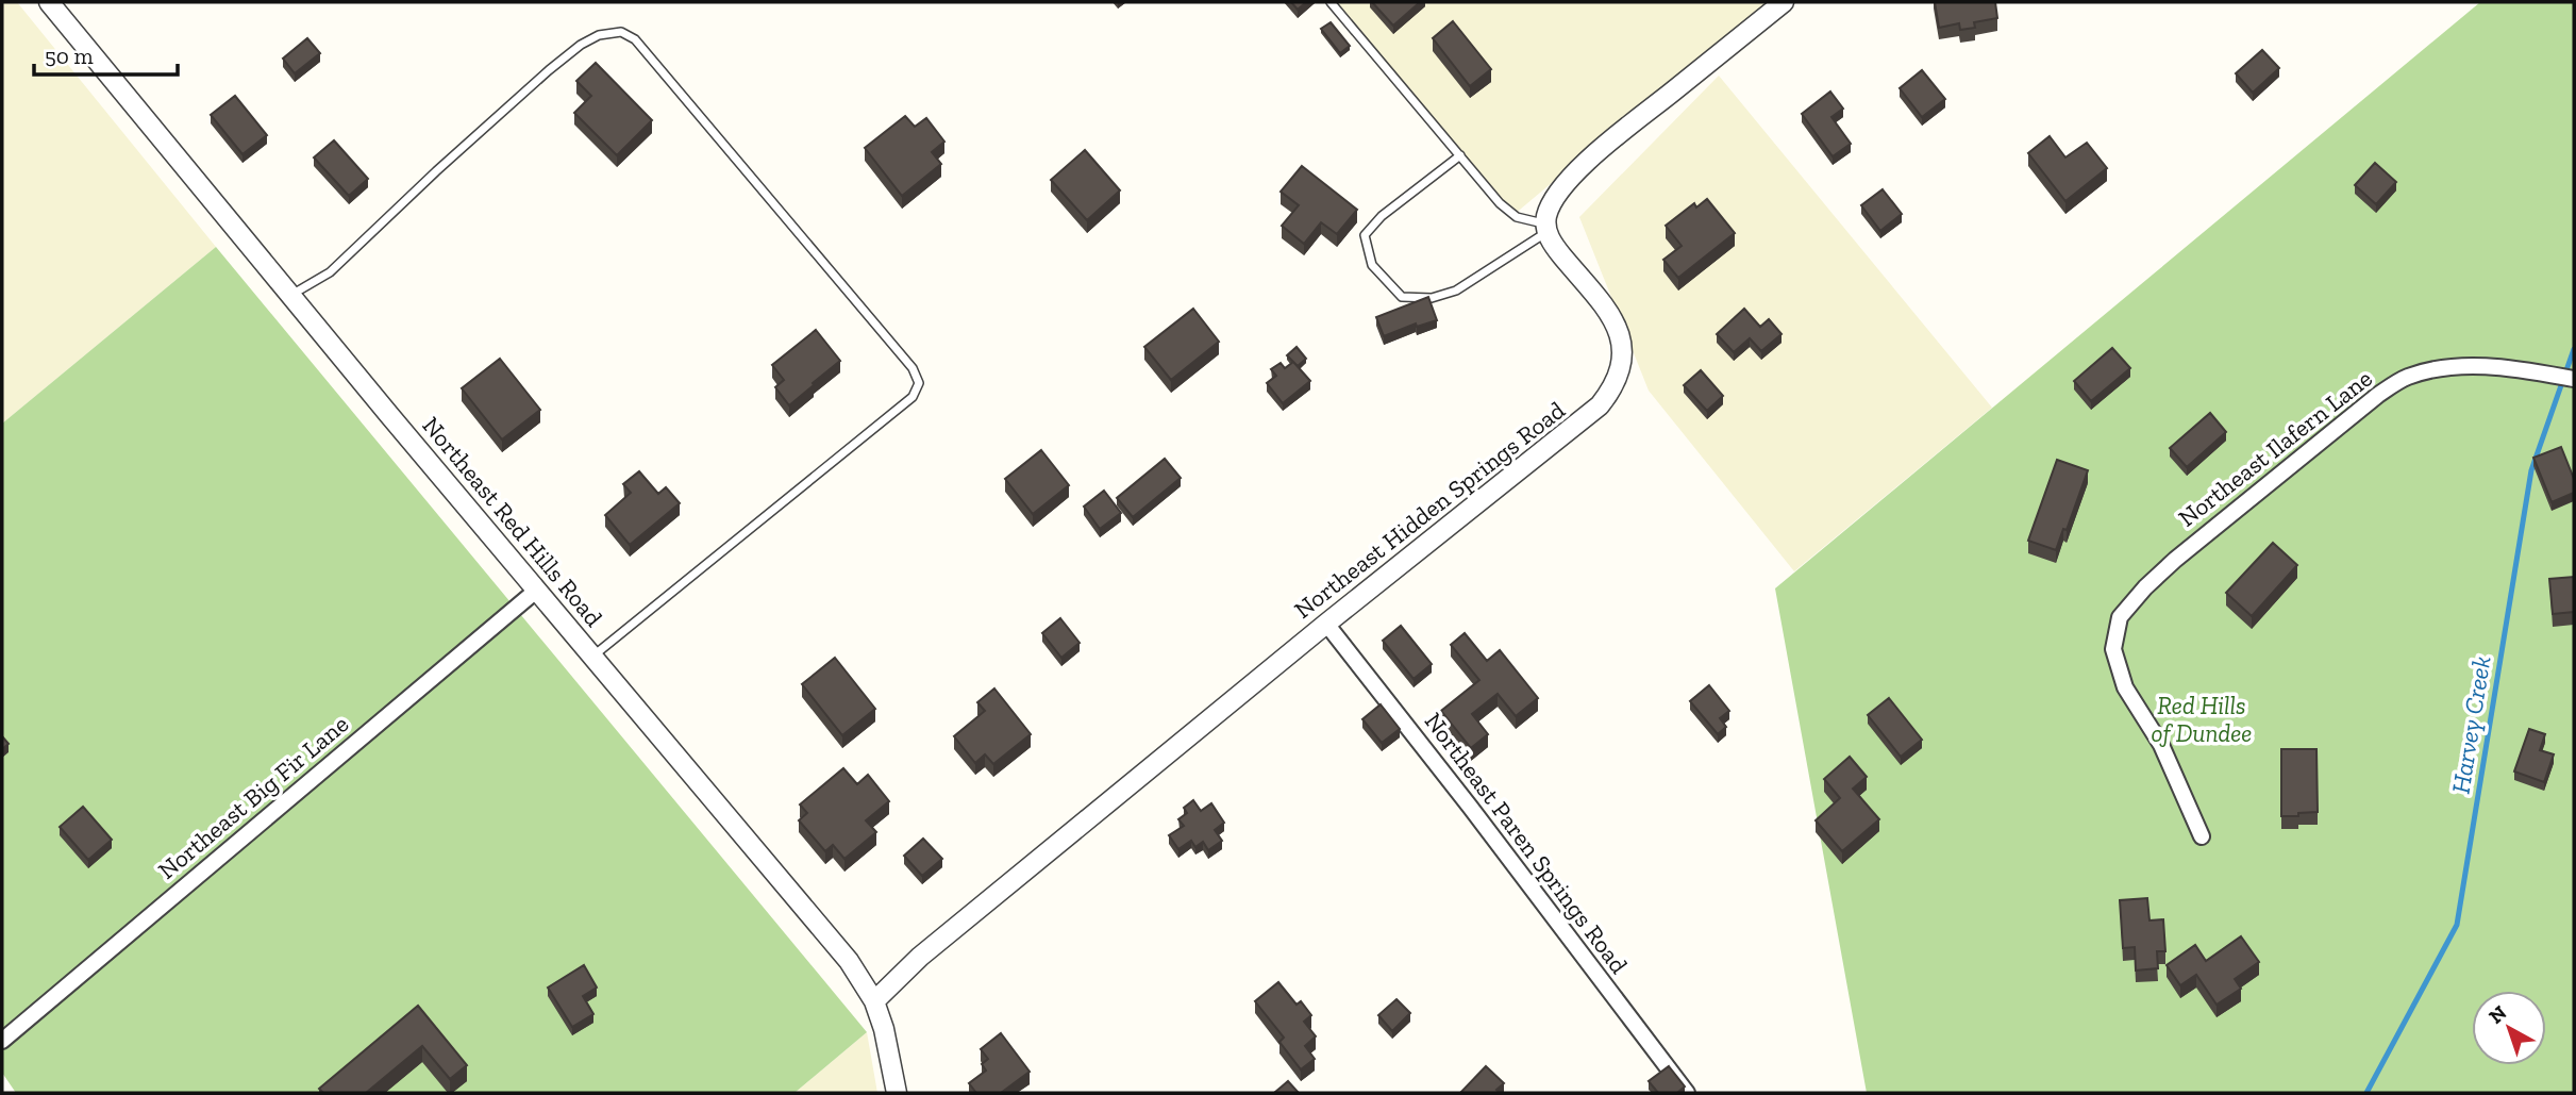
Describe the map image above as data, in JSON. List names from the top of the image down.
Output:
{
  "streets": {
    "street": [
      "Northeast Ilafern Lane",
      "Northeast Hidden Springs Road",
      "Northeast Red Hills Road",
      "Northeast Big Fir Lane",
      "Northeast Paren Springs Road"
    ]
  },
  "crossings": [
    ["Northeast Hidden Springs Road", "Northeast Red Hills Road"],
    ["Northeast Hidden Springs Road", "Northeast Paren Springs Road"],
    ["Northeast Red Hills Road", "Northeast Big Fir Lane"]
  ],
  "water": ["Harvey Creek"],
  "parks": ["Red Hills of Dundee"],
  "scale_bar": "50 m",
  "north": "top left"
}
